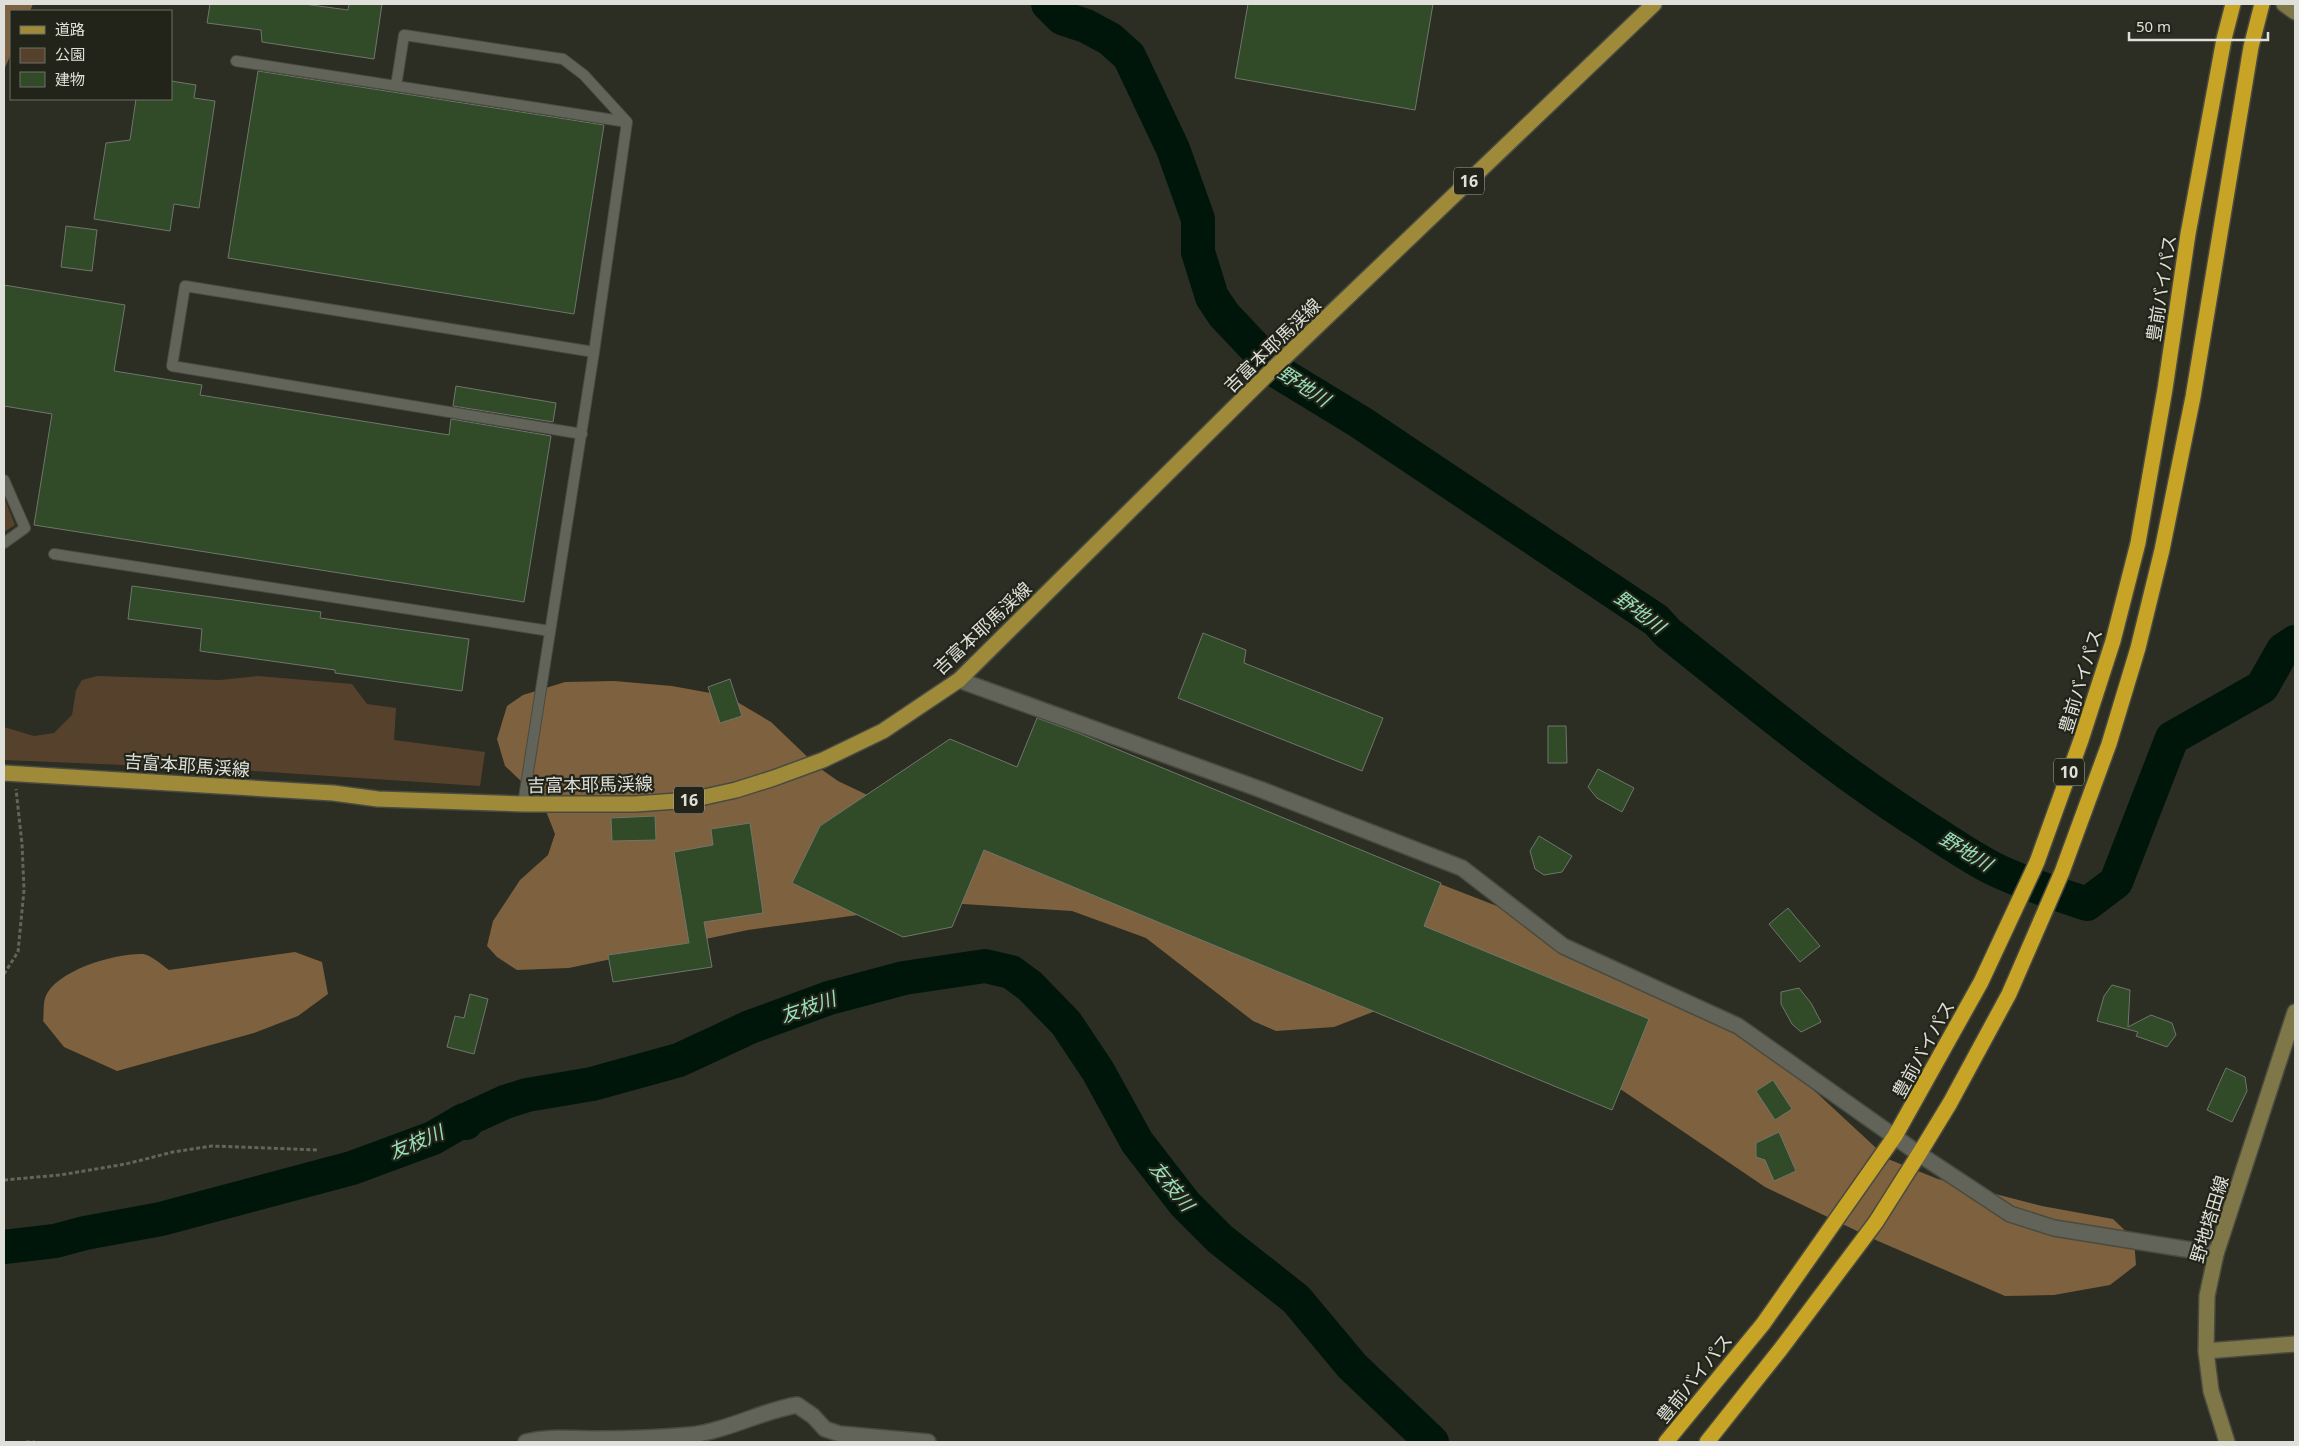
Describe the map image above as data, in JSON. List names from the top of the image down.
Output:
{
  "streets": {
    "highway": ["豊前バイパス", "10"],
    "main road": ["16", "吉富本耶馬渓線", "野地塔田線"]
  },
  "water": ["野地川", "友枝川"],
  "legend": ["道路", "公園", "建物"],
  "scale_bar": "50 m"
}
